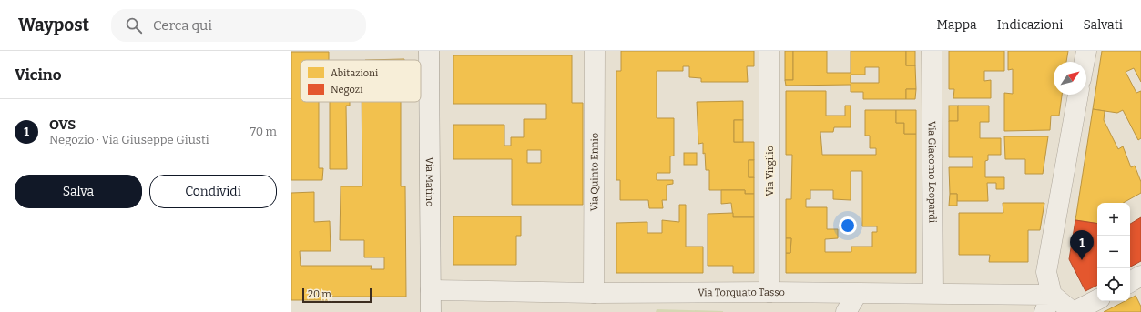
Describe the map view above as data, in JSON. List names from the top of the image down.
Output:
{
  "streets": {
    "street": [
      "Via Virgilio",
      "Via Quinto Ennio",
      "Via Giacomo Leopardi",
      "Via Matino",
      "Via Torquato Tasso"
    ]
  },
  "crossings": [
    ["Via Virgilio", "Via Torquato Tasso"],
    ["Via Quinto Ennio", "Via Torquato Tasso"],
    ["Via Giacomo Leopardi", "Via Torquato Tasso"],
    ["Via Matino", "Via Torquato Tasso"]
  ],
  "legend": ["Abitazioni", "Negozi"],
  "scale_bar": "20 m",
  "north": "top right",
  "page": {
    "header": "Waypost",
    "search": "Cerca qui",
    "nav": ["Mappa", "Indicazioni", "Salvati"],
    "heading": "Vicino",
    "list": [
      {
        "mark": "1",
        "name": "OVS",
        "note": "Negozio · Via Giuseppe Giusti",
        "value": "70 m"
      }
    ],
    "buttons": ["Salva", "Condividi"],
    "map_buttons": ["+", "−"],
    "pins": "1",
    "scale": "20 m"
  }
}
